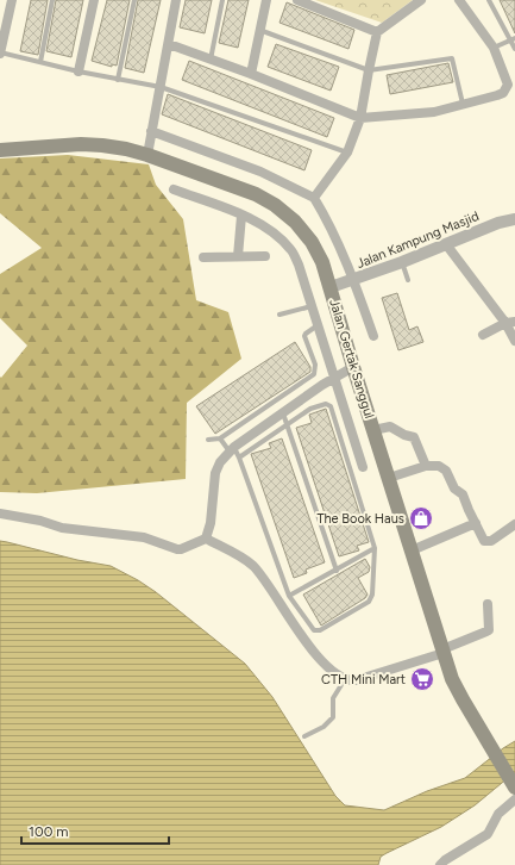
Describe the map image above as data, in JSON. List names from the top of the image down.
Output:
{
  "streets": {
    "main road": ["Jalan Gertak Sanggul"],
    "street": ["Jalan Kampung Masjid"]
  },
  "crossings": [
    ["Jalan Kampung Masjid", "Jalan Gertak Sanggul"]
  ],
  "places": {
    "shop": ["The Book Haus"],
    "supermarket": ["CTH Mini Mart"]
  },
  "scale_bar": "100 m"
}
